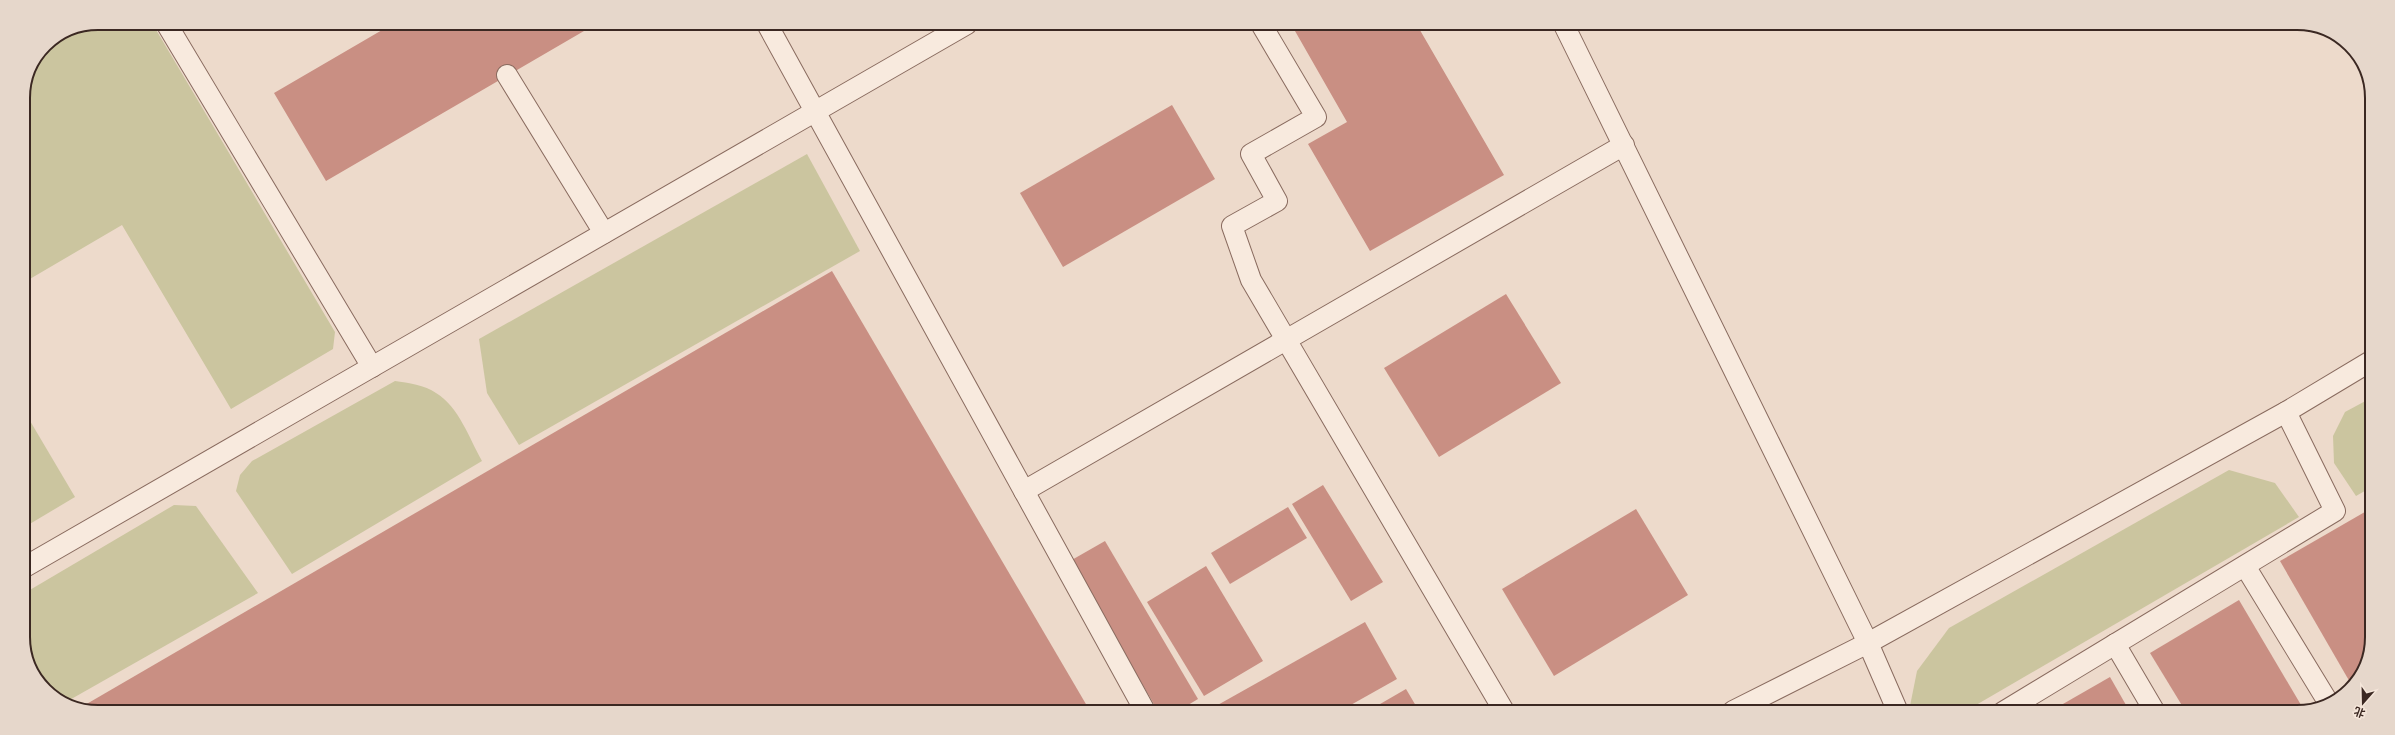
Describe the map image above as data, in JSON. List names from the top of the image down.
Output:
{
  "north": "bottom"
}
